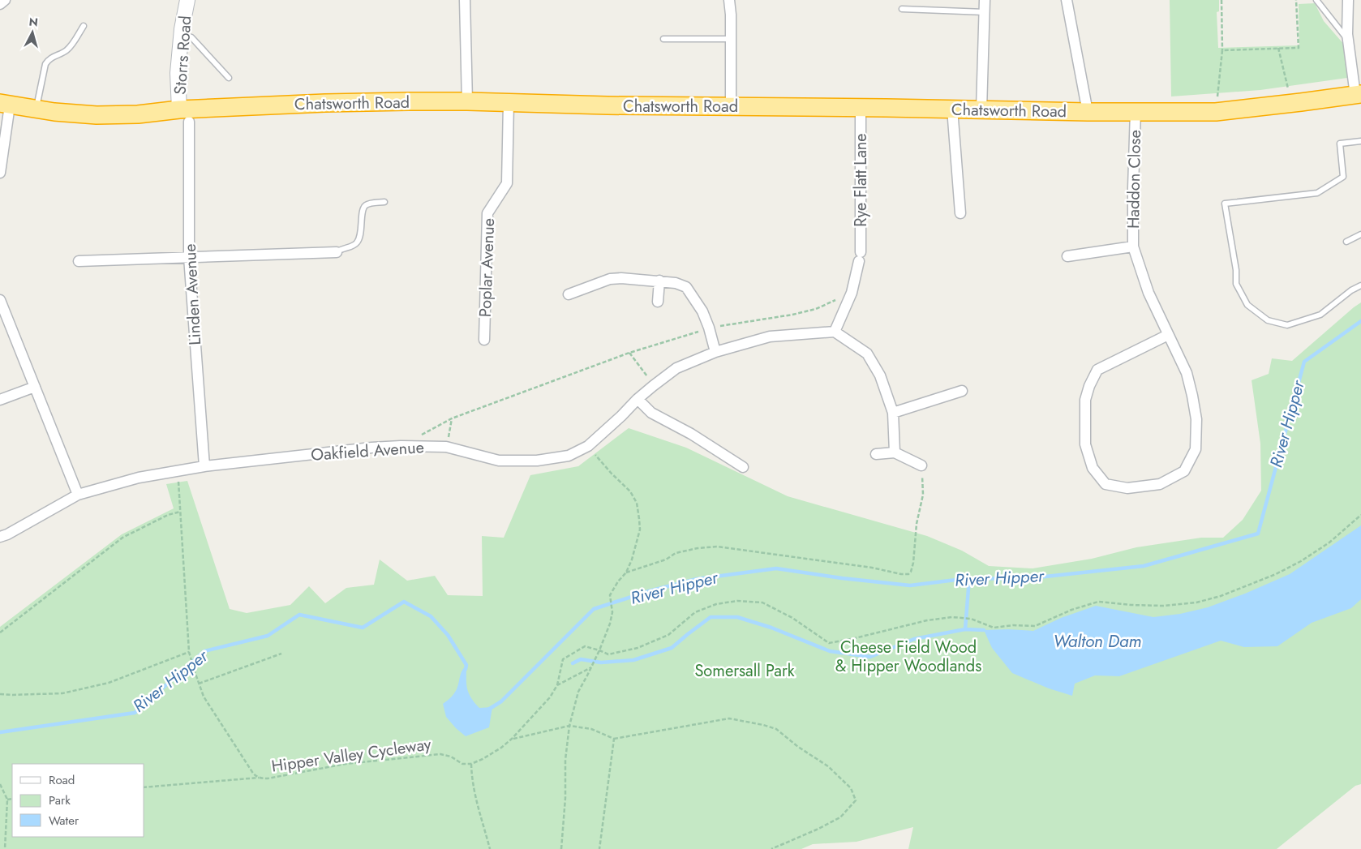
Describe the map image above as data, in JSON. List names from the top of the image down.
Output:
{
  "streets": {
    "highway": ["Chatsworth Road"],
    "main road": ["Storrs Road"],
    "street": [
      "Haddon Close",
      "Rye Flatt Lane",
      "Poplar Avenue",
      "Linden Avenue",
      "Oakfield Avenue"
    ],
    "path": ["Hipper Valley Cycleway"]
  },
  "crossings": [
    ["Storrs Road", "Chatsworth Road"],
    ["Storrs Road", "Linden Avenue"],
    ["Chatsworth Road", "Haddon Close"],
    ["Chatsworth Road", "Rye Flatt Lane"],
    ["Chatsworth Road", "Poplar Avenue"],
    ["Chatsworth Road", "Linden Avenue"],
    ["Rye Flatt Lane", "Oakfield Avenue"],
    ["Linden Avenue", "Oakfield Avenue"],
    ["Oakfield Avenue", "Hipper Valley Cycleway"]
  ],
  "water": ["River Hipper", "Walton Dam"],
  "parks": ["Cheese Field Wood & Hipper Woodlands", "Somersall Park"],
  "legend": ["Road", "Park", "Water"],
  "north": "top"
}
